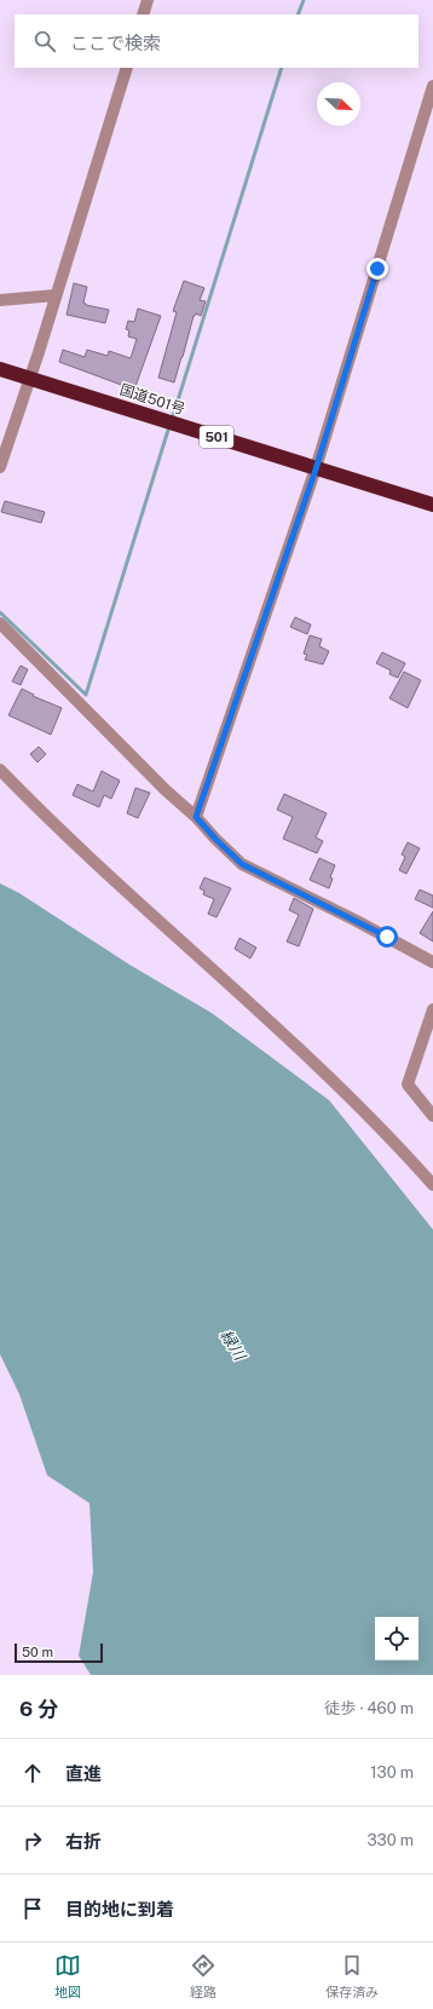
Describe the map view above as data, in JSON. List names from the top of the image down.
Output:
{
  "streets": {
    "highway": ["国道501号", "501"]
  },
  "water": ["緑川"],
  "scale_bar": "50 m",
  "north": "bottom right",
  "page": {
    "search": "ここで検索",
    "scale": "50 m",
    "heading": ["6 分", "徒歩 · 460 m"],
    "list": [
      ["直進", "130 m"],
      ["右折", "330 m"],
      "目的地に到着"
    ],
    "nav": ["地図", "経路", "保存済み"]
  }
}
